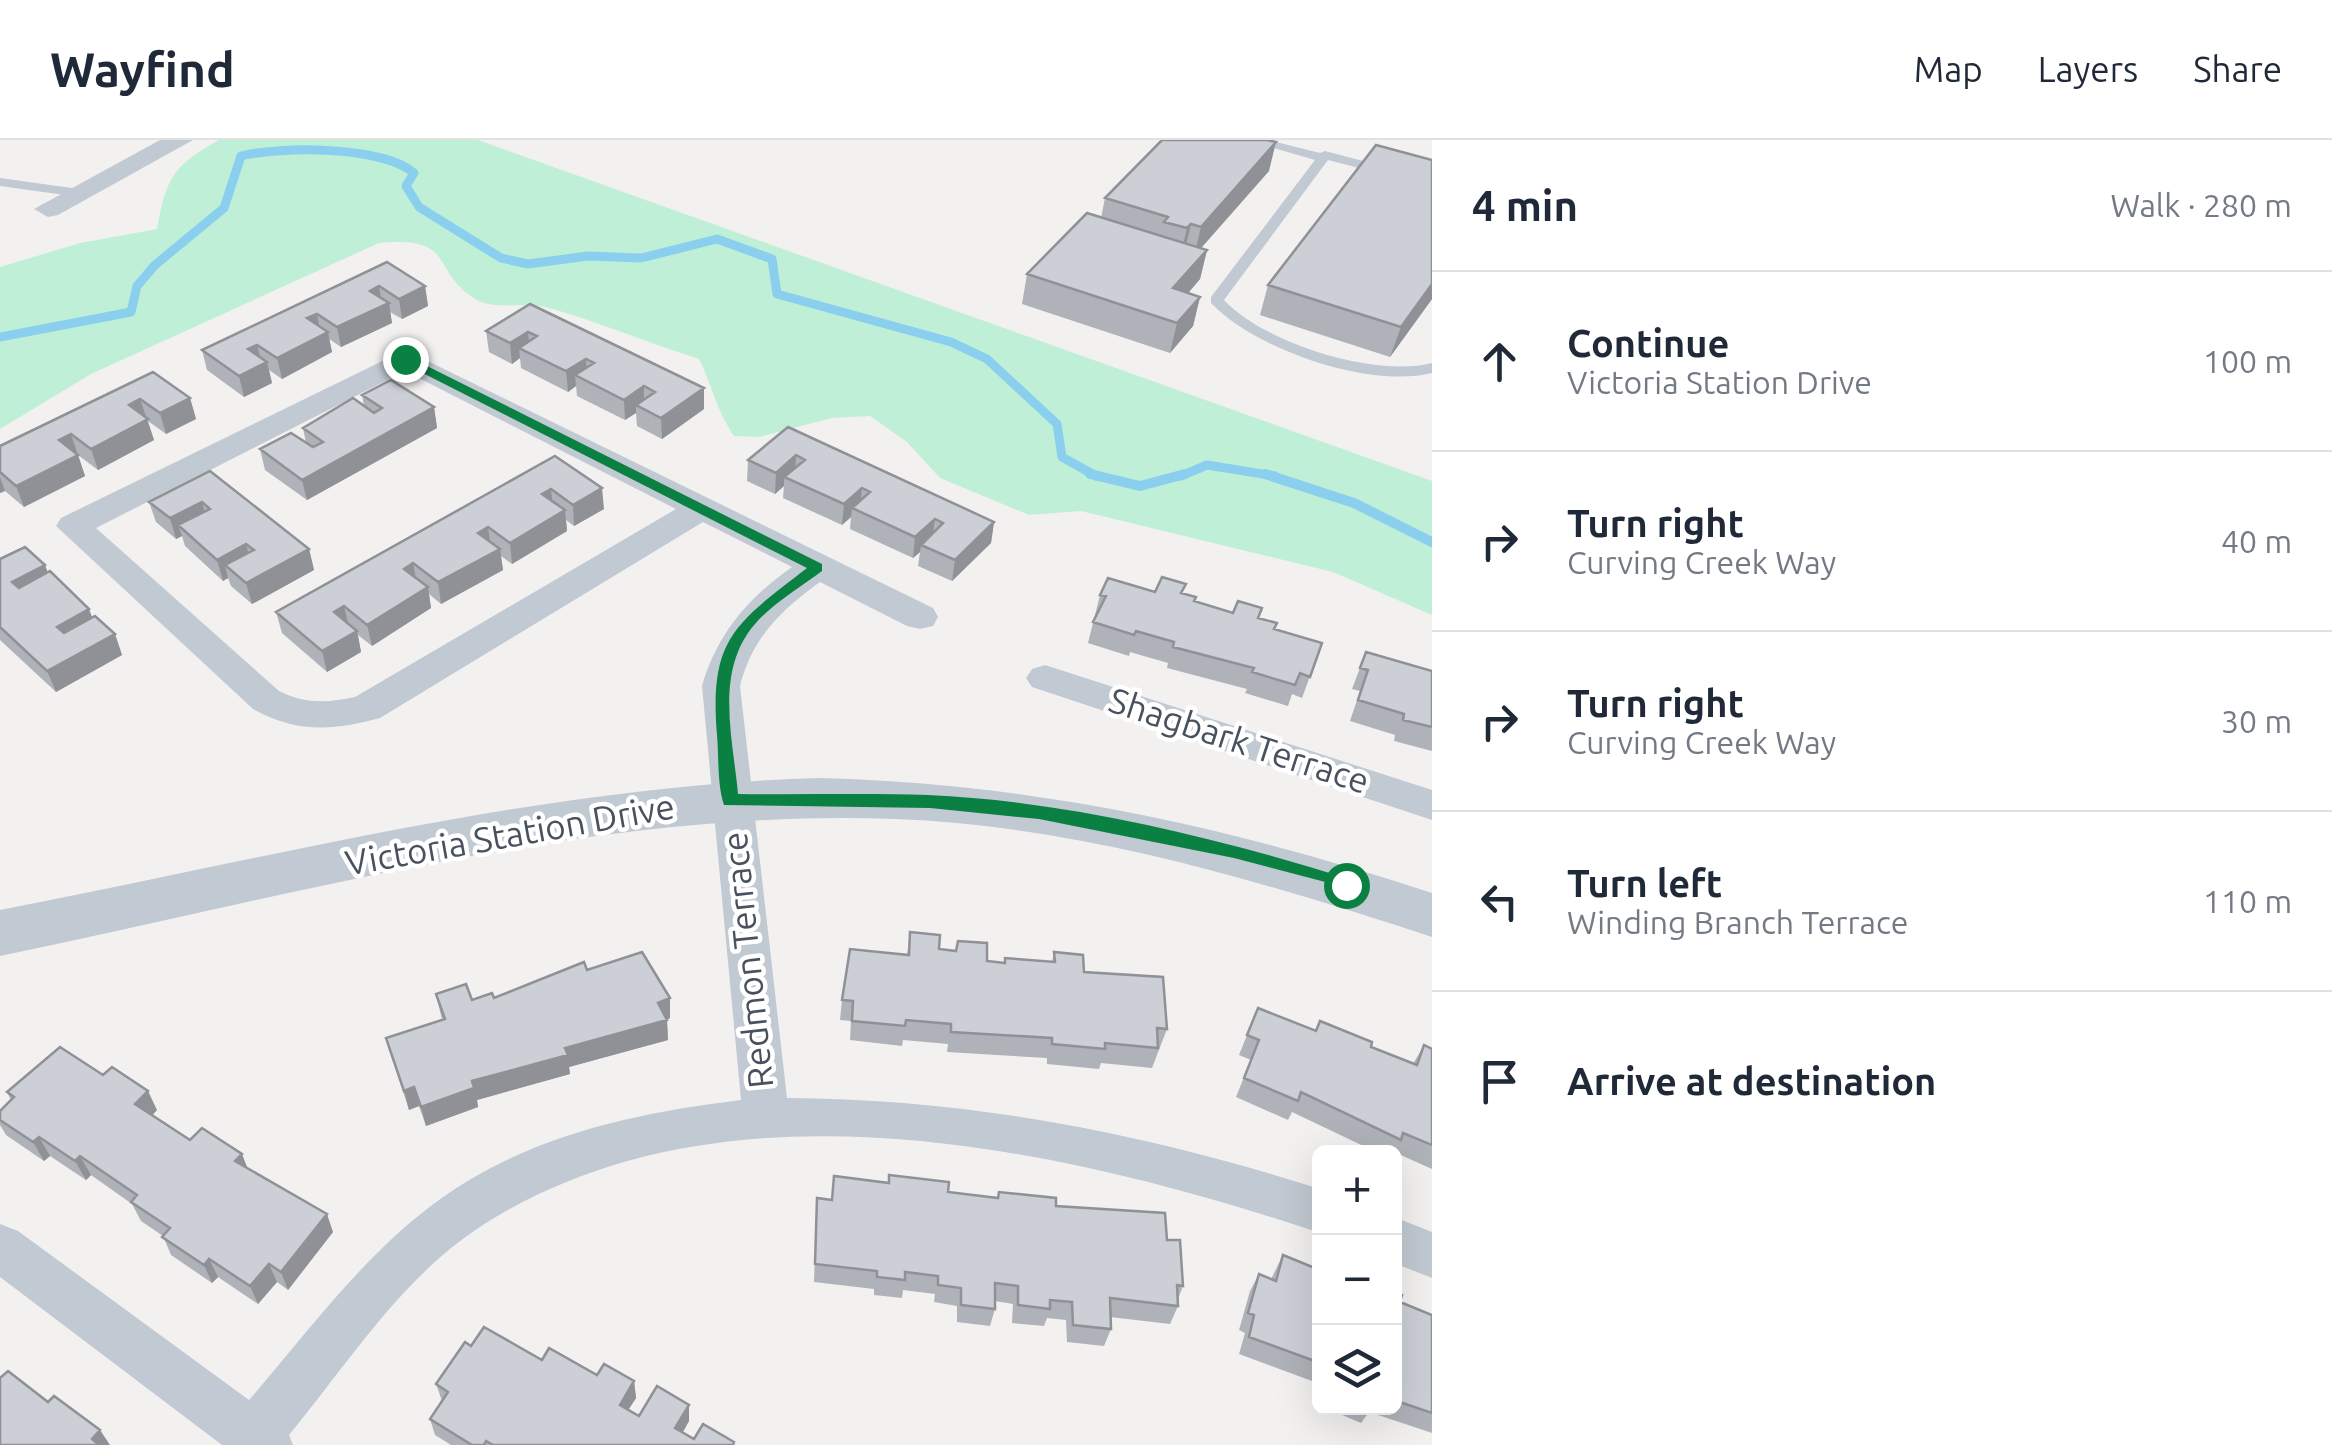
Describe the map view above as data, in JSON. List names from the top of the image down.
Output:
{
  "streets": {
    "street": ["Shagbark Terrace", "Victoria Station Drive", "Redmon Terrace"]
  },
  "crossings": [
    ["Victoria Station Drive", "Redmon Terrace"]
  ],
  "page": {
    "header": "Wayfind",
    "nav": ["Map", "Layers", "Share"],
    "heading": ["4 min", "Walk · 280 m"],
    "list": [
      ["Continue", "Victoria Station Drive", "100 m"],
      ["Turn right", "Curving Creek Way", "40 m"],
      ["Turn right", "Curving Creek Way", "30 m"],
      ["Turn left", "Winding Branch Terrace", "110 m"],
      "Arrive at destination"
    ],
    "map_buttons": ["+", "−"]
  }
}
